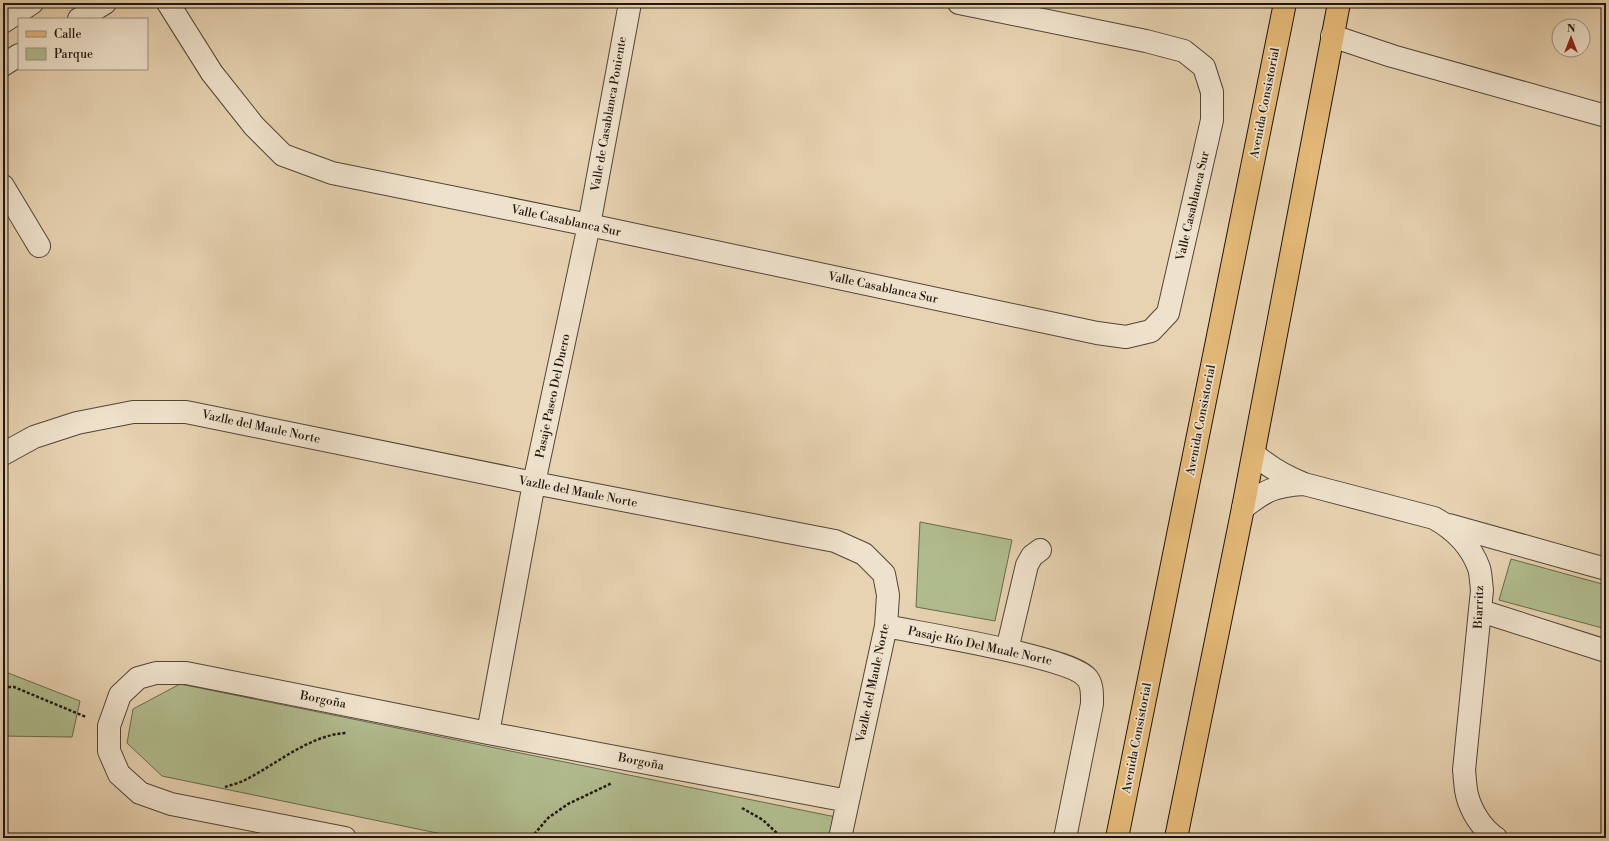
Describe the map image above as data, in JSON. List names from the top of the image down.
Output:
{
  "streets": {
    "main road": ["Avenida Consistorial"],
    "street": [
      "Valle de Casablanca Poniente",
      "Valle Casablanca Sur",
      "Pasaje Paseo Del Duero",
      "Vazlle del Maule Norte",
      "Biarritz",
      "Pasaje Río Del Muale Norte",
      "Borgoña"
    ]
  },
  "crossings": [
    ["Valle de Casablanca Poniente", "Valle Casablanca Sur"],
    ["Valle de Casablanca Poniente", "Pasaje Paseo Del Duero"],
    ["Valle Casablanca Sur", "Pasaje Paseo Del Duero"],
    ["Pasaje Paseo Del Duero", "Vazlle del Maule Norte"],
    ["Pasaje Paseo Del Duero", "Borgoña"],
    ["Vazlle del Maule Norte", "Pasaje Río Del Muale Norte"],
    ["Vazlle del Maule Norte", "Borgoña"]
  ],
  "legend": ["Calle", "Parque"],
  "north": "top"
}
